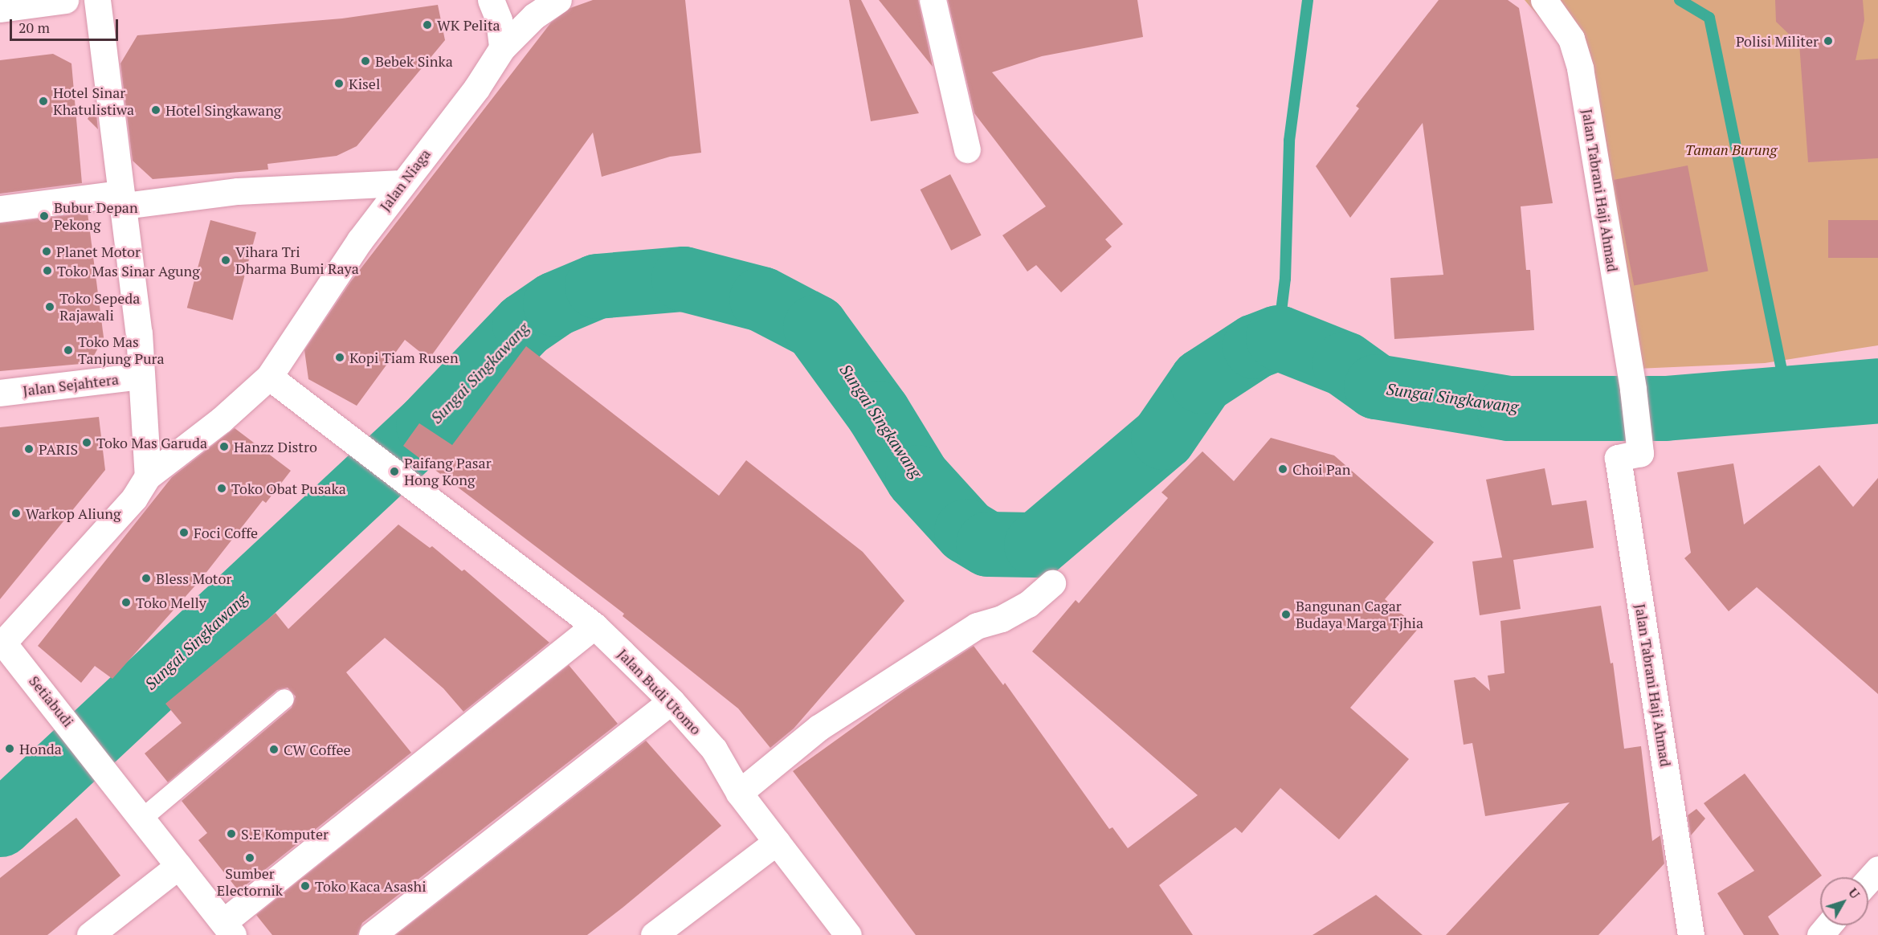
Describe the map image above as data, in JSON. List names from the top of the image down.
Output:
{
  "streets": {
    "street": [
      "Jalan Niaga",
      "Jalan Tabrani Haji Ahmad",
      "Jalan Sejahtera",
      "Jalan Budi Utomo",
      "Setiabudi"
    ]
  },
  "crossings": [
    ["Jalan Niaga", "Jalan Budi Utomo"],
    ["Jalan Niaga", "Setiabudi"],
    ["Jalan Budi Utomo", "Setiabudi"]
  ],
  "water": ["Sungai Singkawang"],
  "parks": ["Taman Burung"],
  "places": [
    "WK Pelita",
    "Polisi Militer",
    "Bebek Sinka",
    "Kisel",
    "Hotel Sinar Khatulistiwa",
    "Hotel Singkawang",
    "Bubur Depan Pekong",
    "Planet Motor",
    "Vihara Tri Dharma Bumi Raya",
    "Toko Mas Sinar Agung",
    "Toko Sepeda Rajawali",
    "Toko Mas Tanjung Pura",
    "Kopi Tiam Rusen",
    "Toko Mas Garuda",
    "Hanzz Distro",
    "PARIS",
    "Choi Pan",
    "Paifang Pasar Hong Kong",
    "Toko Obat Pusaka",
    "Warkop Aliung",
    "Foci Coffe",
    "Bless Motor",
    "Toko Melly",
    "Bangunan Cagar Budaya Marga Tjhia",
    "Honda",
    "CW Coffee",
    "S.E Komputer",
    "Sumber Electornik",
    "Toko Kaca Asashi"
  ],
  "scale_bar": "20 m",
  "north": "top right"
}
